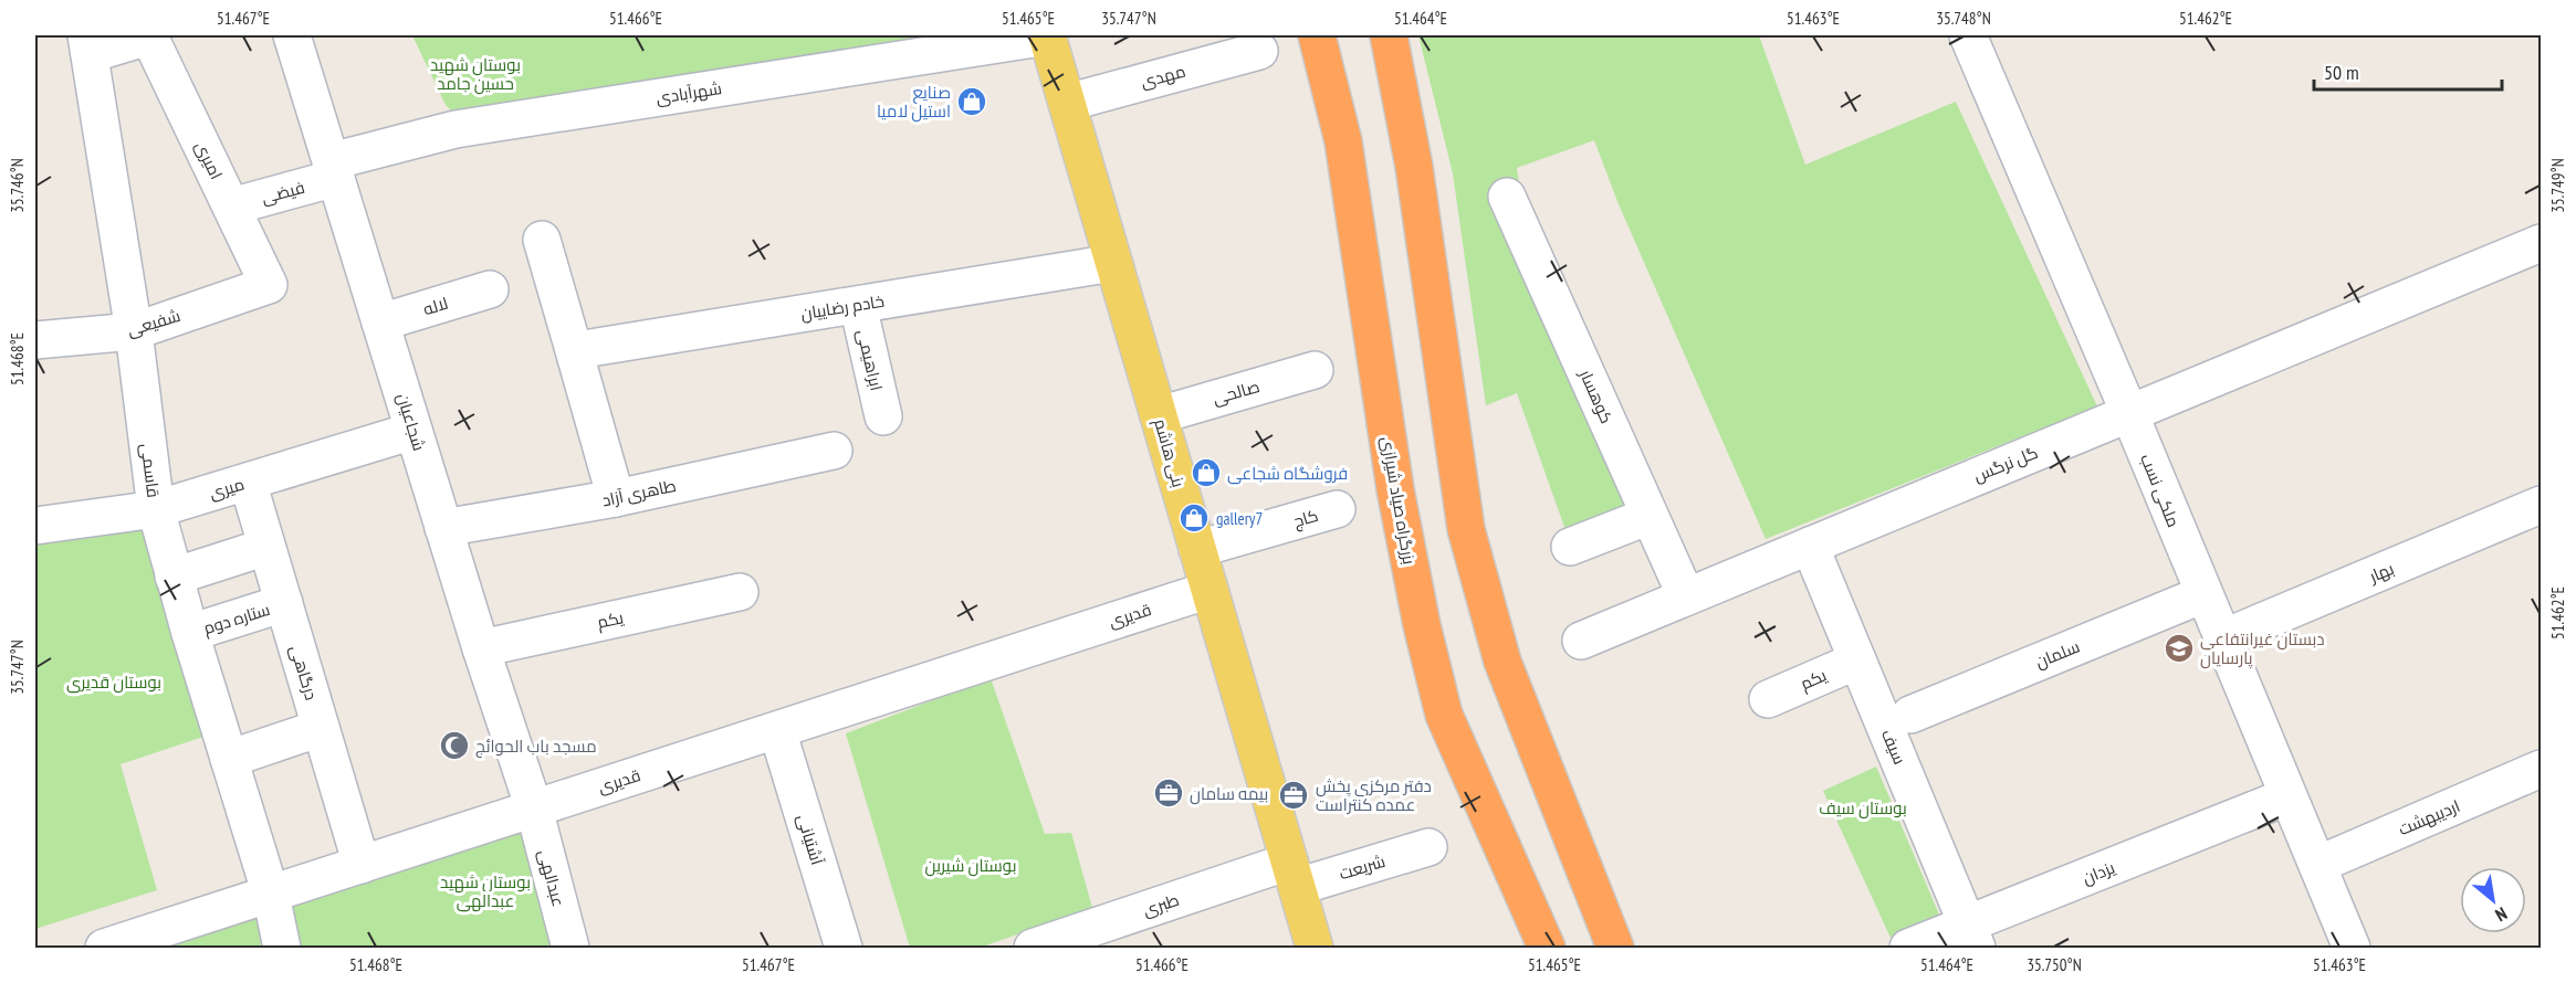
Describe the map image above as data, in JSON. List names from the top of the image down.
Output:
{
  "streets": {
    "highway": ["بزرگراه صیاد شیرازی"],
    "main road": ["بنی هاشم"],
    "street": [
      "مهدی",
      "شهرآبادی",
      "امیری",
      "فیضی",
      "لاله",
      "خادم رضاییان",
      "شفیعی",
      "ابراهیمی",
      "صالحی",
      "کوهسار",
      "شجاعیان",
      "گل نرگس",
      "قاسمی",
      "میری",
      "ملکی نسب",
      "طاهری آزاد",
      "کاج",
      "بهار",
      "قدیری",
      "ستاره دوم",
      "یکم",
      "سلمان",
      "درگاهی",
      "سیف",
      "اردیبهشت",
      "آشتیانی",
      "شریعت",
      "یزدان",
      "عبدالهی",
      "طبری"
    ]
  },
  "crossings": [
    ["مهدی", "بنی هاشم"],
    ["شهرآبادی", "فیضی"],
    ["شهرآبادی", "شجاعیان"],
    ["شهرآبادی", "بنی هاشم"],
    ["امیری", "فیضی"],
    ["امیری", "شفیعی"],
    ["فیضی", "شجاعیان"],
    ["لاله", "شجاعیان"],
    ["خادم رضاییان", "ابراهیمی"],
    ["خادم رضاییان", "بنی هاشم"],
    ["شفیعی", "قاسمی"],
    ["صالحی", "بنی هاشم"],
    ["کوهسار", "گل نرگس"],
    ["شجاعیان", "میری"],
    ["شجاعیان", "طاهری آزاد"],
    ["شجاعیان", "قدیری"],
    ["شجاعیان", "یکم"],
    ["شجاعیان", "عبدالهی"],
    ["بنی هاشم", "کاج"],
    ["بنی هاشم", "قدیری"],
    ["بنی هاشم", "شریعت"],
    ["بنی هاشم", "طبری"],
    ["گل نرگس", "ملکی نسب"],
    ["گل نرگس", "سیف"],
    ["قاسمی", "میری"],
    ["قاسمی", "قدیری"],
    ["قاسمی", "ستاره دوم"],
    ["میری", "درگاهی"],
    ["ملکی نسب", "بهار"],
    ["ملکی نسب", "سلمان"],
    ["ملکی نسب", "اردیبهشت"],
    ["ملکی نسب", "یزدان"],
    ["قدیری", "درگاهی"],
    ["قدیری", "آشتیانی"],
    ["قدیری", "عبدالهی"],
    ["ستاره دوم", "درگاهی"],
    ["یکم", "سیف"],
    ["سیف", "یزدان"],
    ["شریعت", "طبری"]
  ],
  "parks": [
    "بوستان شهید حسین جامد",
    "بوستان قدیری",
    "بوستان سیف",
    "بوستان شیرین",
    "بوستان شهید عبدالهی"
  ],
  "places": {
    "shop": ["صنایع استیل لامیا", "فروشگاه شجاعی", "gallery7"],
    "school or university": ["دبستان غیرانتفاعی پارسایان"],
    "mosque": ["مسجد باب الحوائج"],
    "office": ["بیمه سامان", "دفتر مرکزی پخش عمده کنتراست"]
  },
  "scale_bar": "50 m",
  "north": "bottom right",
  "coordinates": [
    "51.467°E",
    "51.466°E",
    "51.465°E",
    "35.747°N",
    "51.464°E",
    "51.463°E",
    "35.748°N",
    "51.462°E",
    "35.749°N",
    "35.746°N",
    "51.468°E",
    "35.750°N"
  ]
}
